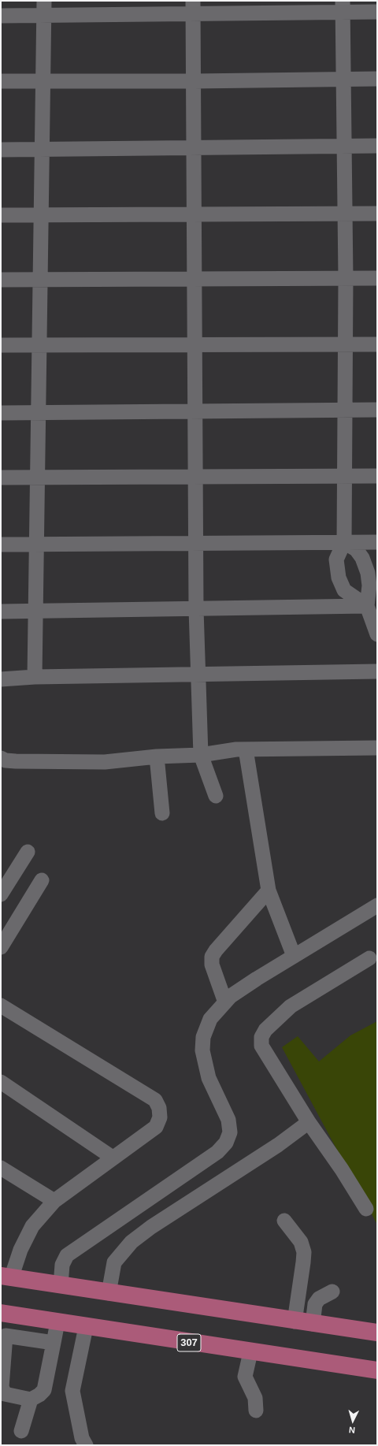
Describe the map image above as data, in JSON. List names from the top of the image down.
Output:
{
  "streets": {
    "main road": ["307"]
  },
  "north": "bottom"
}
